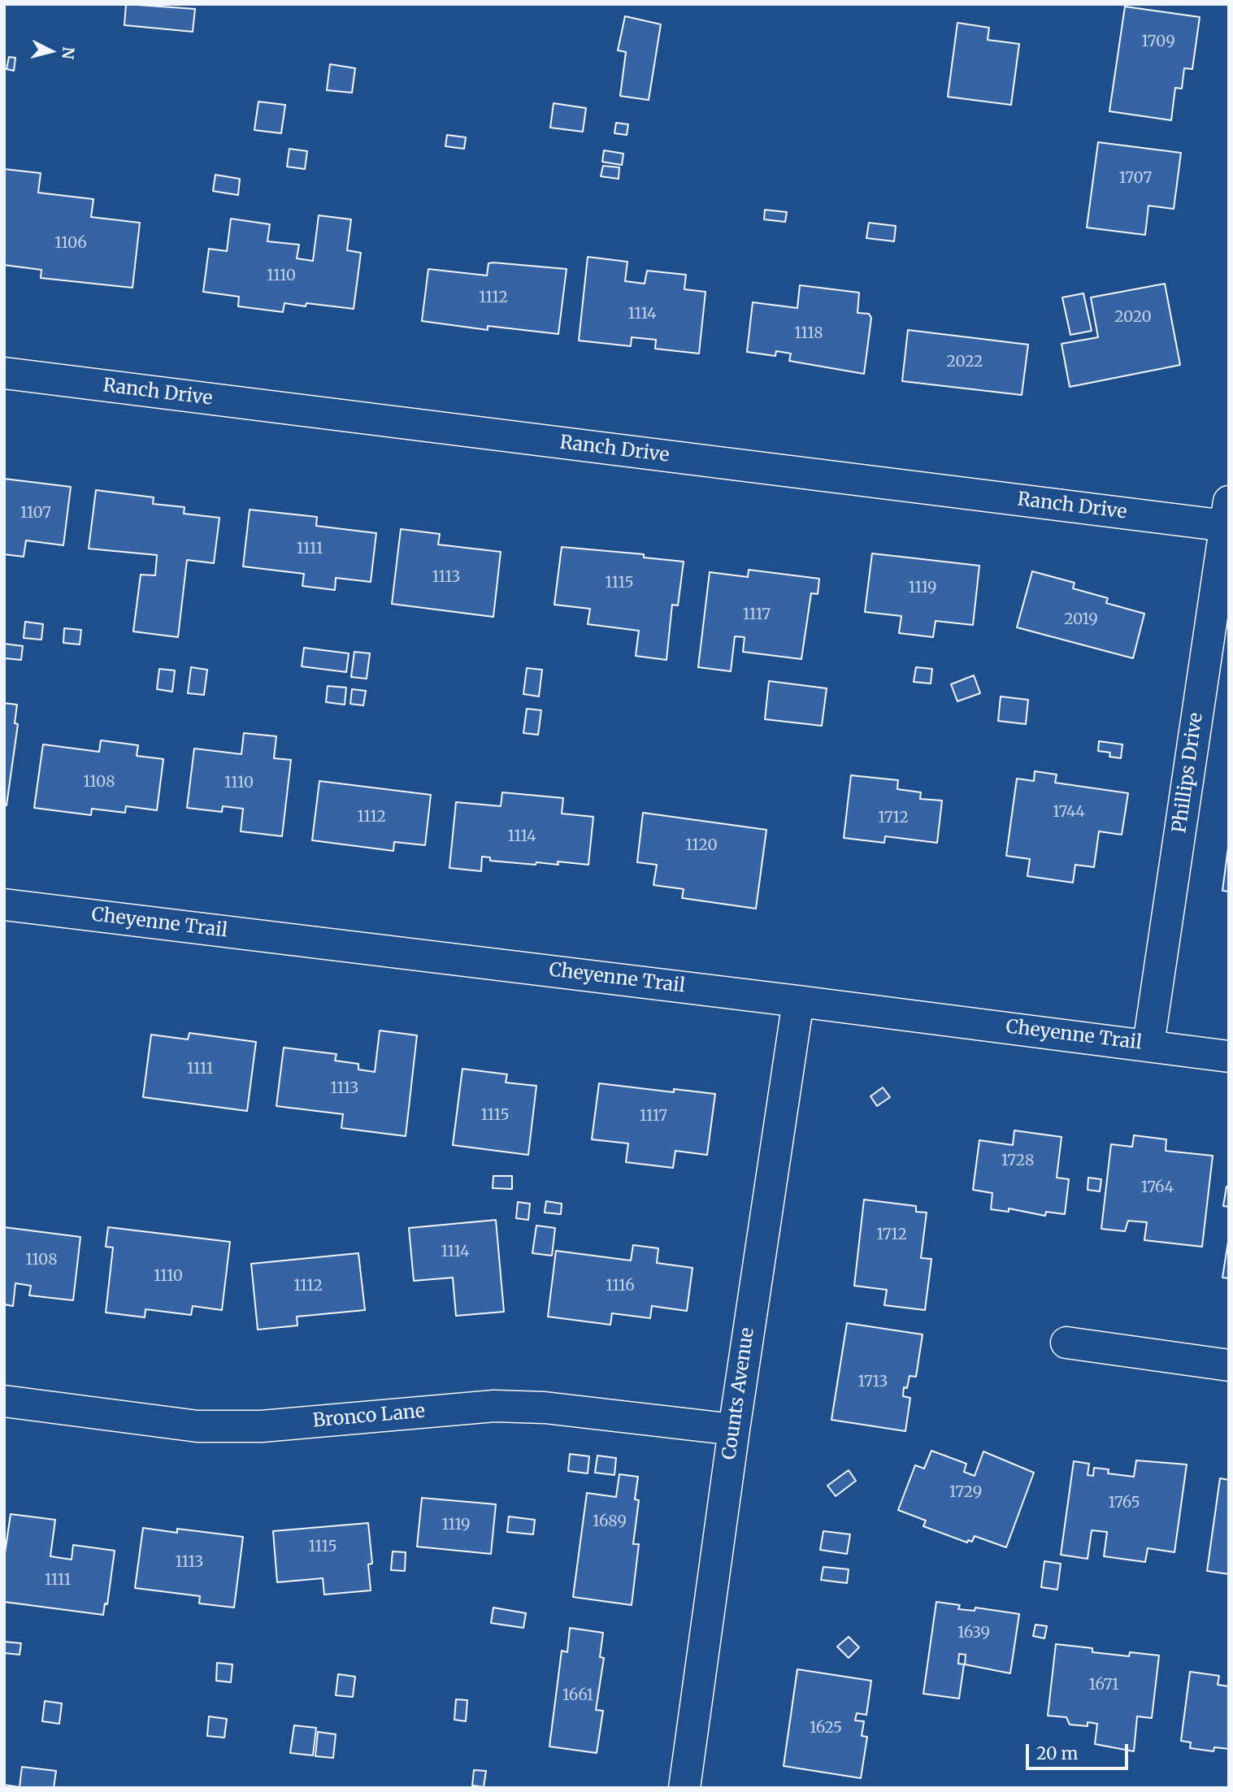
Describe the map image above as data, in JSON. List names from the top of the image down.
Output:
{
  "streets": {
    "street": [
      "Ranch Drive",
      "Phillips Drive",
      "Cheyenne Trail",
      "Counts Avenue",
      "Bronco Lane"
    ]
  },
  "crossings": [
    ["Ranch Drive", "Phillips Drive"],
    ["Phillips Drive", "Cheyenne Trail"],
    ["Cheyenne Trail", "Counts Avenue"],
    ["Counts Avenue", "Bronco Lane"]
  ],
  "house_numbers": [
    "1709",
    "1707",
    "1106",
    "1110",
    "1112",
    "1114",
    "2020",
    "1118",
    "2022",
    "1107",
    "1111",
    "1113",
    "1115",
    "1119",
    "1117",
    "2019",
    "1108",
    "1110",
    "1744",
    "1112",
    "1712",
    "1114",
    "1120",
    "1111",
    "1113",
    "1115",
    "1117",
    "1728",
    "1764",
    "1712",
    "1114",
    "1108",
    "1110",
    "1112",
    "1116",
    "1713",
    "1729",
    "1765",
    "1689",
    "1119",
    "1115",
    "1113",
    "1111",
    "1639",
    "1671",
    "1661",
    "1625"
  ],
  "scale_bar": "20 m",
  "north": "right"
}
